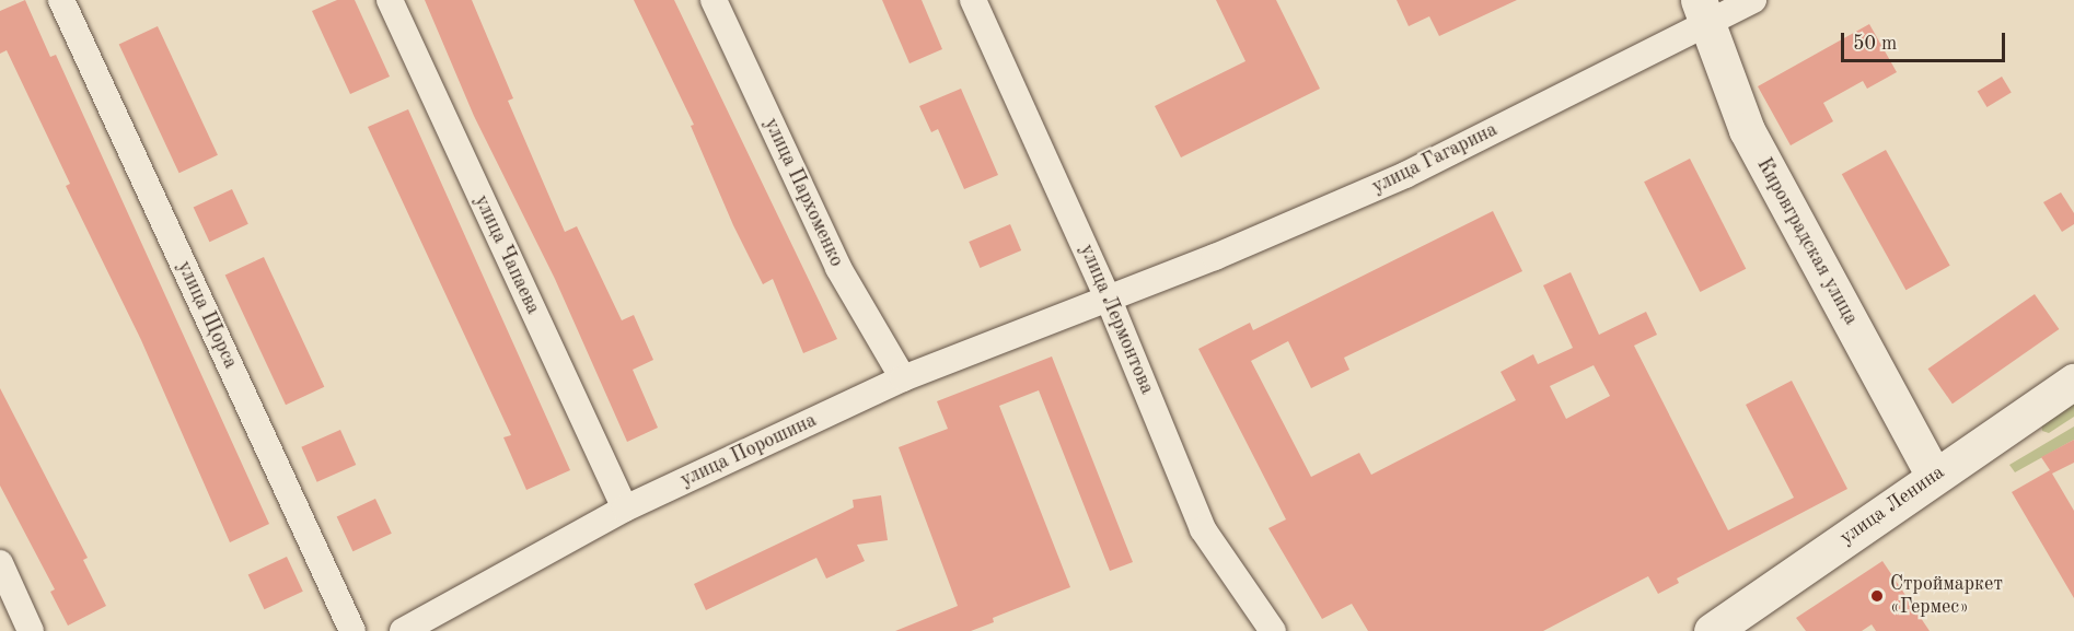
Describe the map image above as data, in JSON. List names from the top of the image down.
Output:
{
  "streets": {
    "main road": ["Кировградская улица", "улица Ленина"],
    "street": [
      "улица Гагарина",
      "улица Пархоменко",
      "улица Чапаева",
      "улица Щорса",
      "улица Лермонтова",
      "улица Порошина"
    ]
  },
  "crossings": [
    ["улица Гагарина", "Кировградская улица"],
    ["улица Гагарина", "улица Лермонтова"],
    ["улица Гагарина", "улица Порошина"],
    ["улица Пархоменко", "улица Порошина"],
    ["Кировградская улица", "улица Ленина"],
    ["улица Чапаева", "улица Порошина"],
    ["улица Лермонтова", "улица Порошина"]
  ],
  "places": ["Строймаркет «Гермес»"],
  "scale_bar": "50 m"
}
